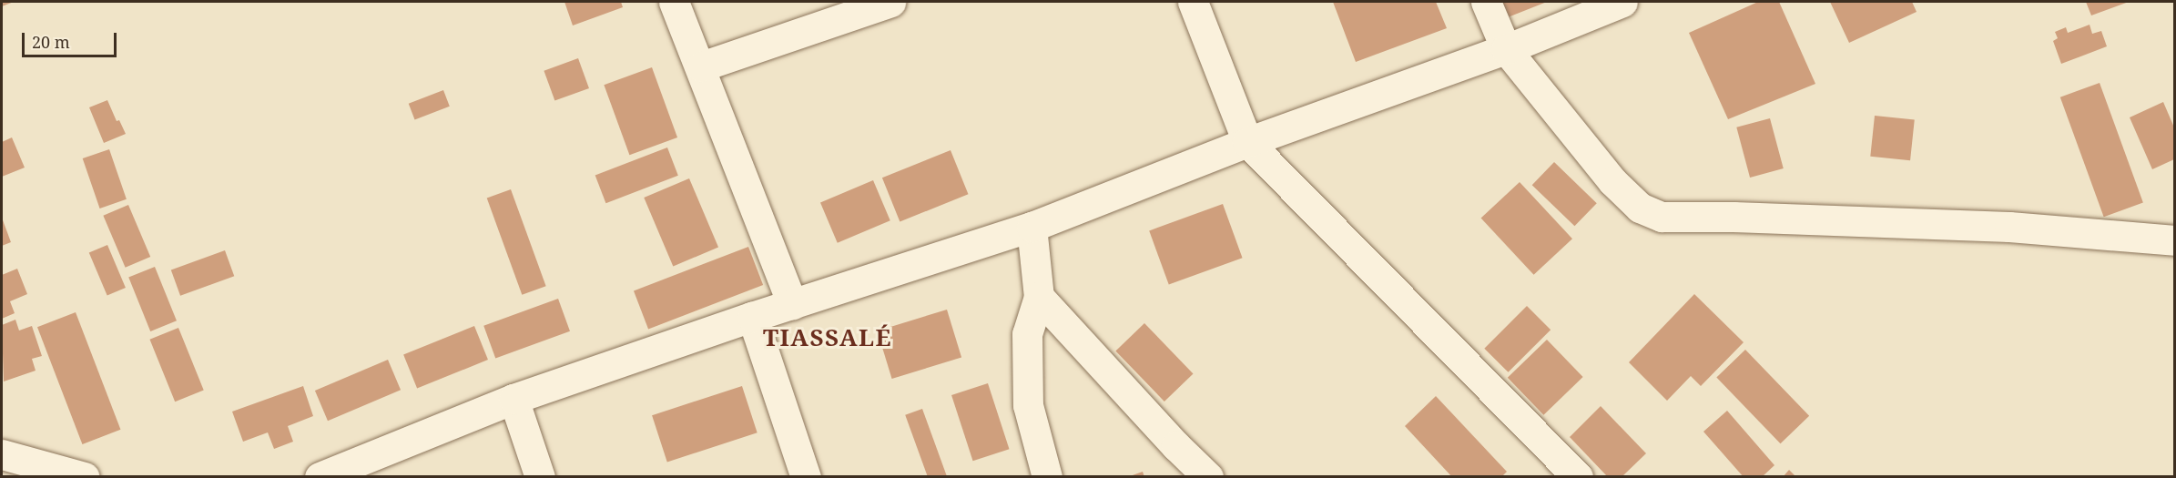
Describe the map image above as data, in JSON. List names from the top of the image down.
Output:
{
  "districts": ["TIASSALÉ"],
  "scale_bar": "20 m"
}
